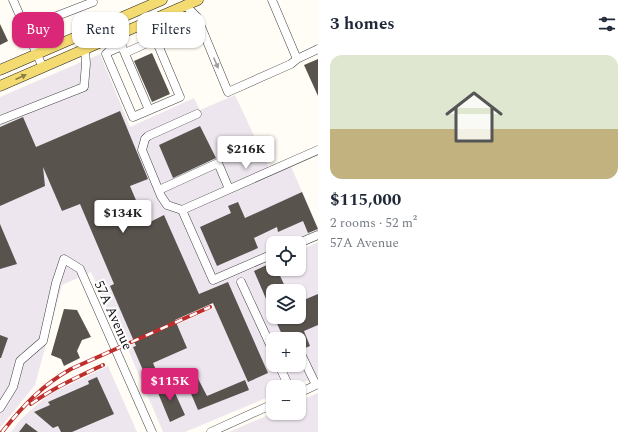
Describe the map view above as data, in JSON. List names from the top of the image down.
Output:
{
  "streets": {
    "street": ["57A Avenue"]
  },
  "page": {
    "heading": "3 homes",
    "chip": ["Buy", "Rent", "Filters"],
    "list": [
      {
        "name": "$115,000",
        "note": "2 rooms · 52 m² · 57A Avenue"
      }
    ],
    "price": ["$216K", "$134K", "$115K"],
    "map_buttons": ["+", "−"]
  }
}
